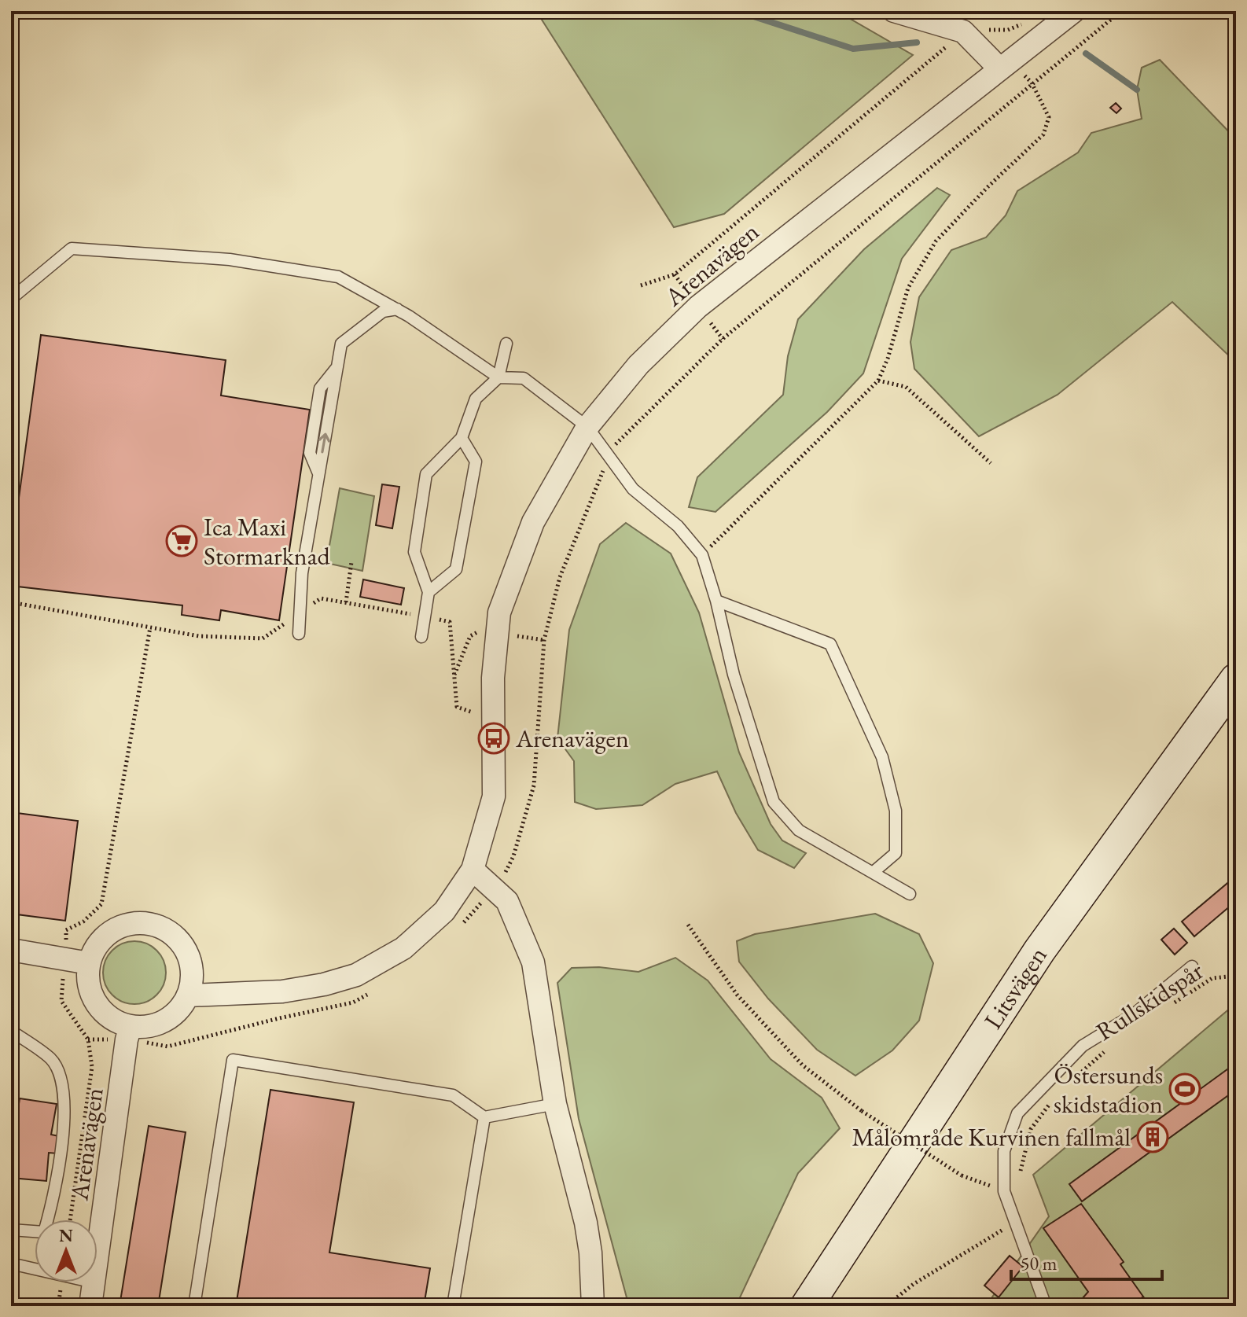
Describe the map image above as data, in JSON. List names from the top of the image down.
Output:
{
  "streets": {
    "main road": ["Litsvägen"],
    "street": ["Arenavägen"],
    "path": ["Rullskidspår"]
  },
  "places": {
    "supermarket": ["Ica Maxi Stormarknad"],
    "bus stop": ["Arenavägen"],
    "sports": ["Östersunds skidstadion"],
    "building": ["Målområde Kurvinen fallmål"]
  },
  "scale_bar": "50 m",
  "north": "top"
}
